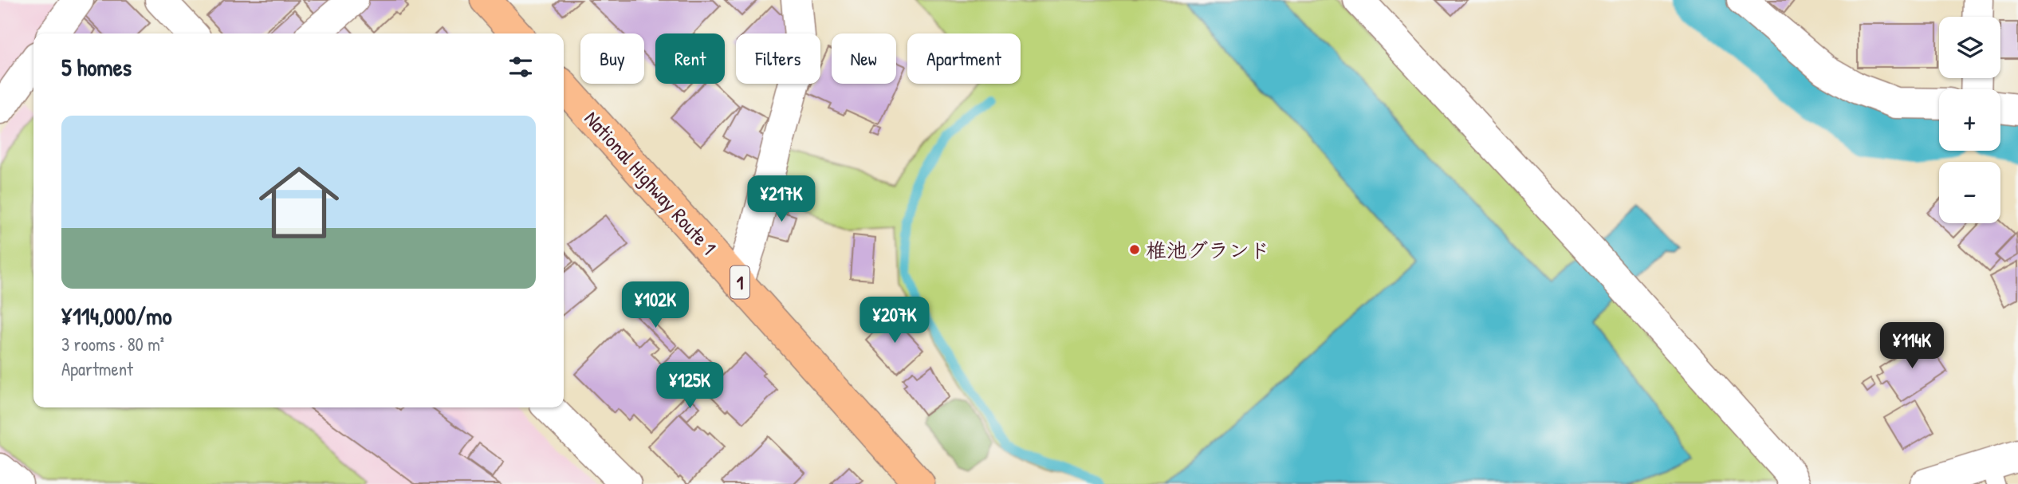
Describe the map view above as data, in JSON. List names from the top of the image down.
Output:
{
  "streets": {
    "highway": ["National Highway Route 1", "1"]
  },
  "places": ["椎池グランド"],
  "page": {
    "map_buttons": ["+", "−"],
    "chip": [
      "Buy",
      "Rent",
      "Filters",
      "New",
      "Apartment"
    ],
    "heading": "5 homes",
    "list": [
      {
        "name": "¥114,000/mo",
        "note": "3 rooms · 80 m² · Apartment"
      }
    ],
    "price": [
      "¥217K",
      "¥102K",
      "¥207K",
      "¥114K",
      "¥125K"
    ]
  }
}
